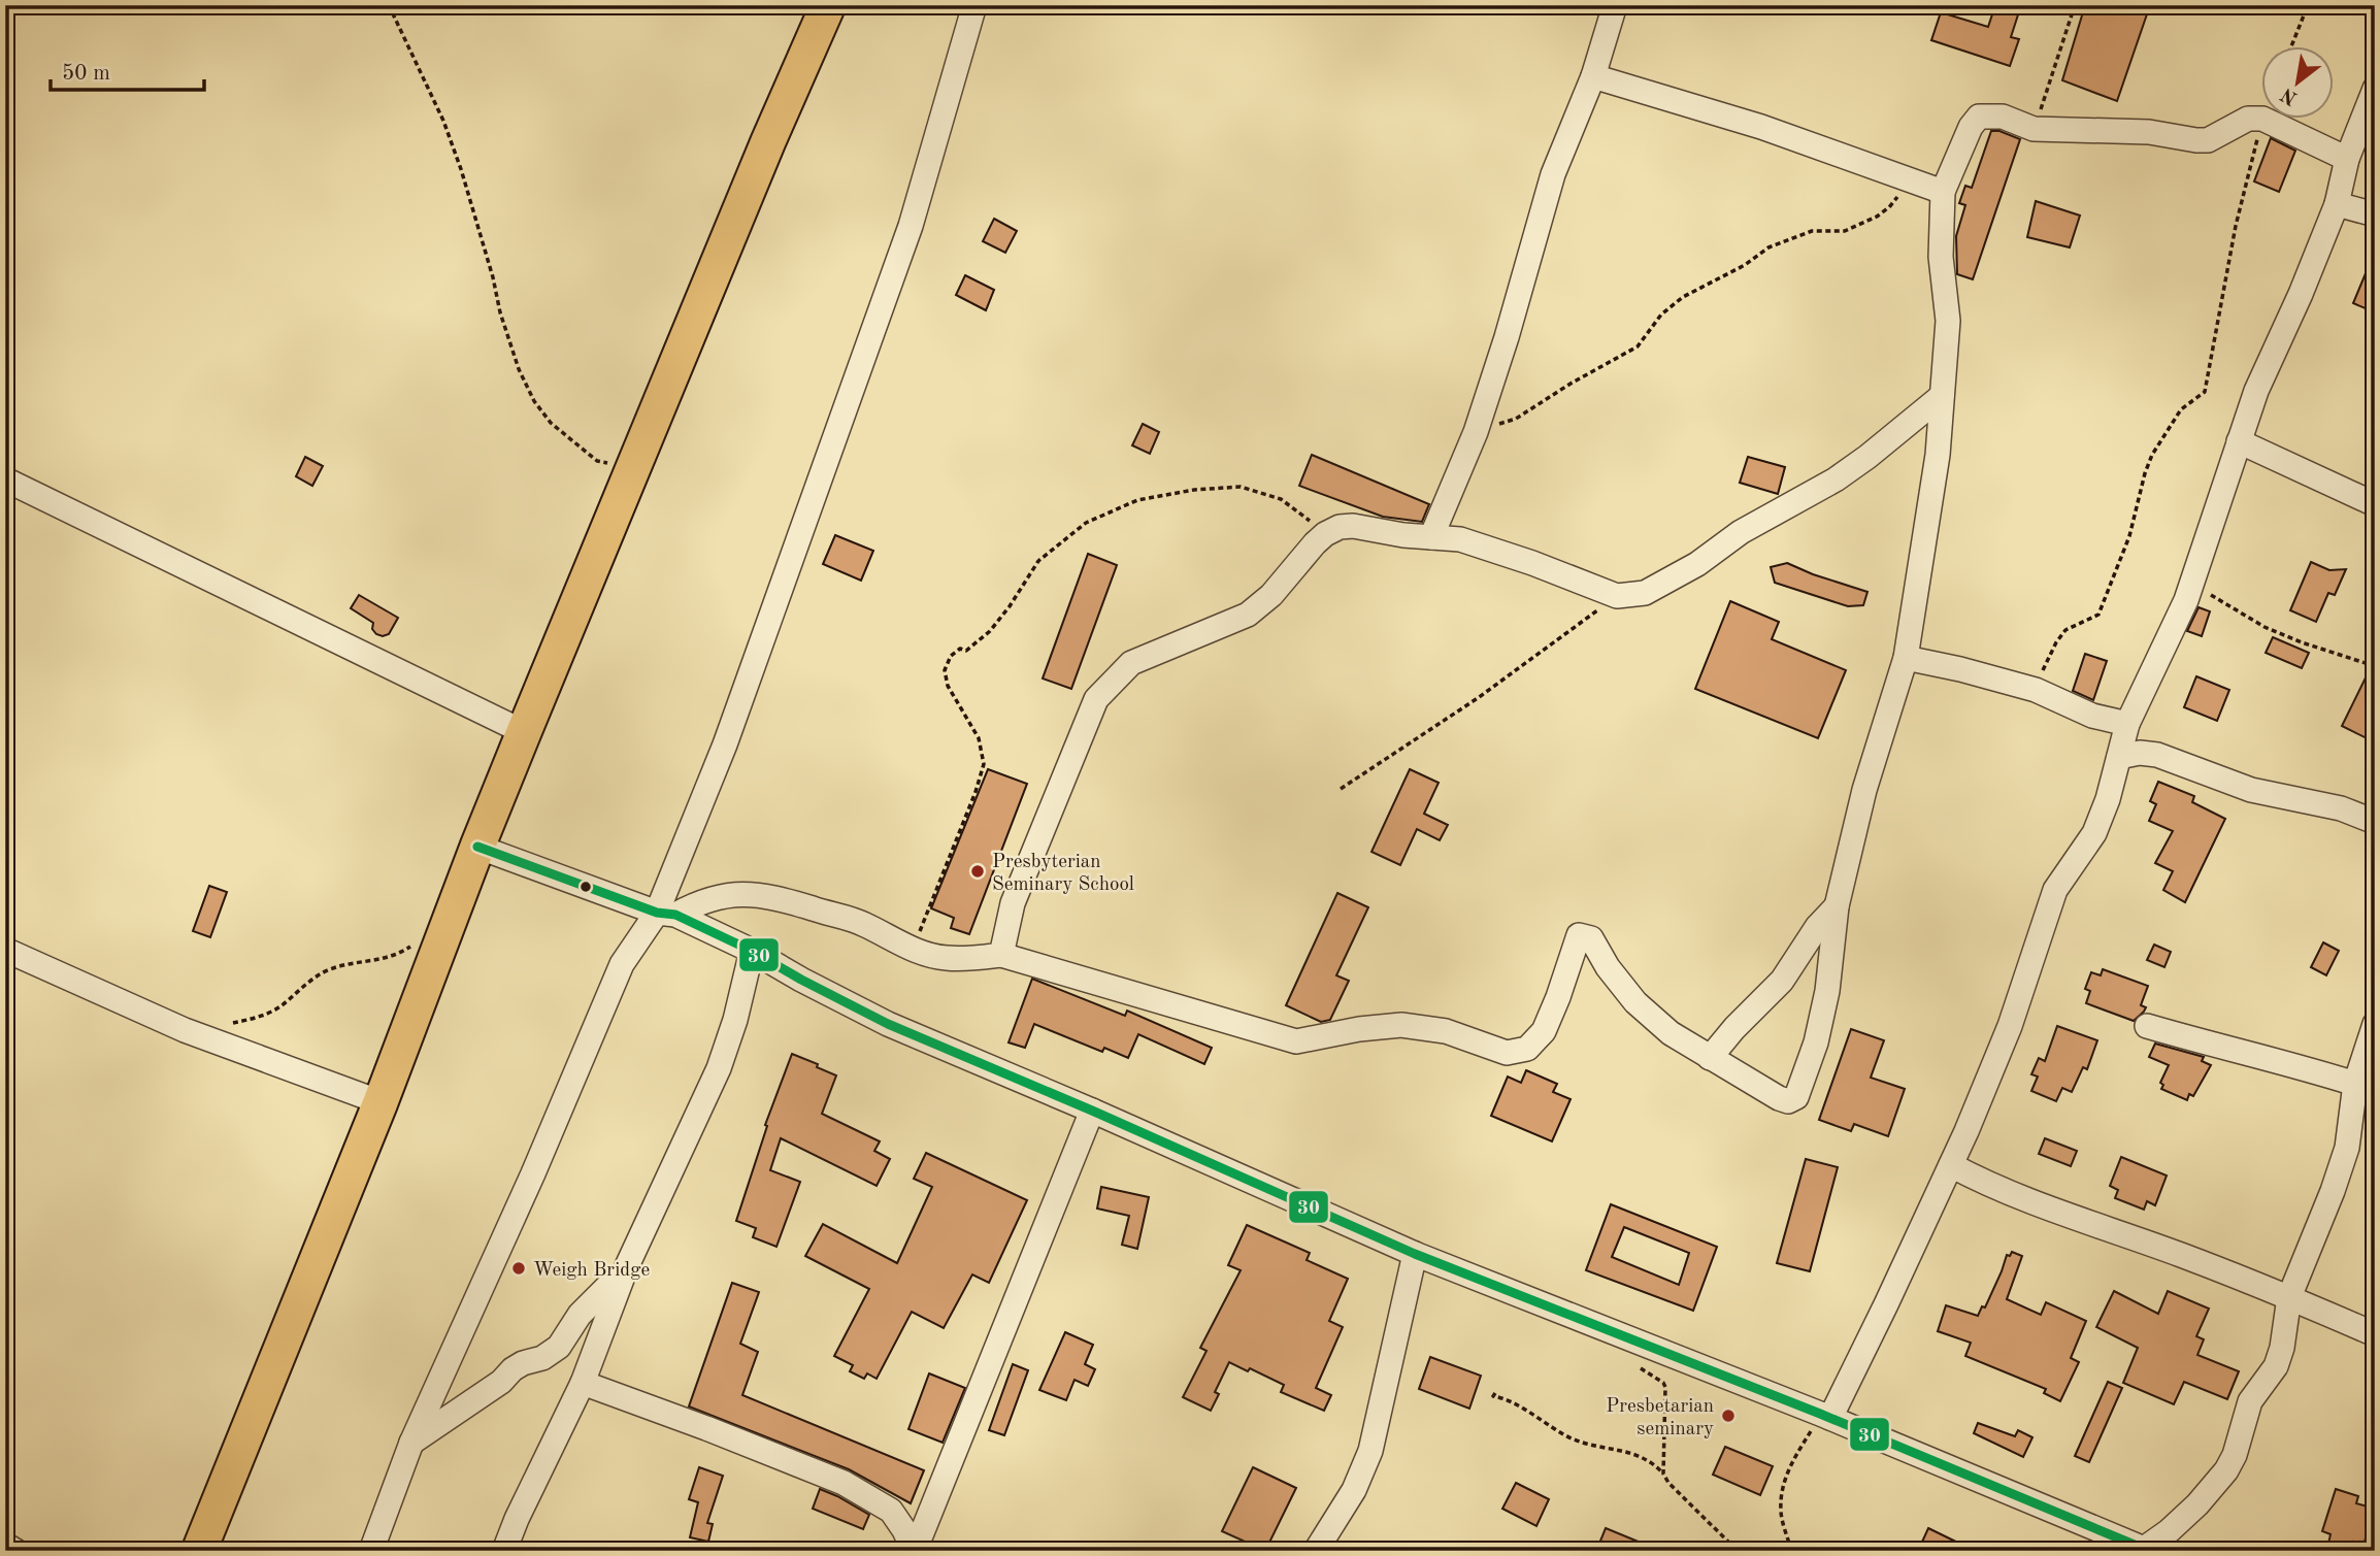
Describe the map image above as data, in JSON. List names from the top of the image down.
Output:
{
  "places": ["Presbyterian Seminary School", "Weigh Bridge", "Presbetarian seminary"],
  "lines": ["transit line 30"],
  "scale_bar": "50 m",
  "north": "bottom left"
}
